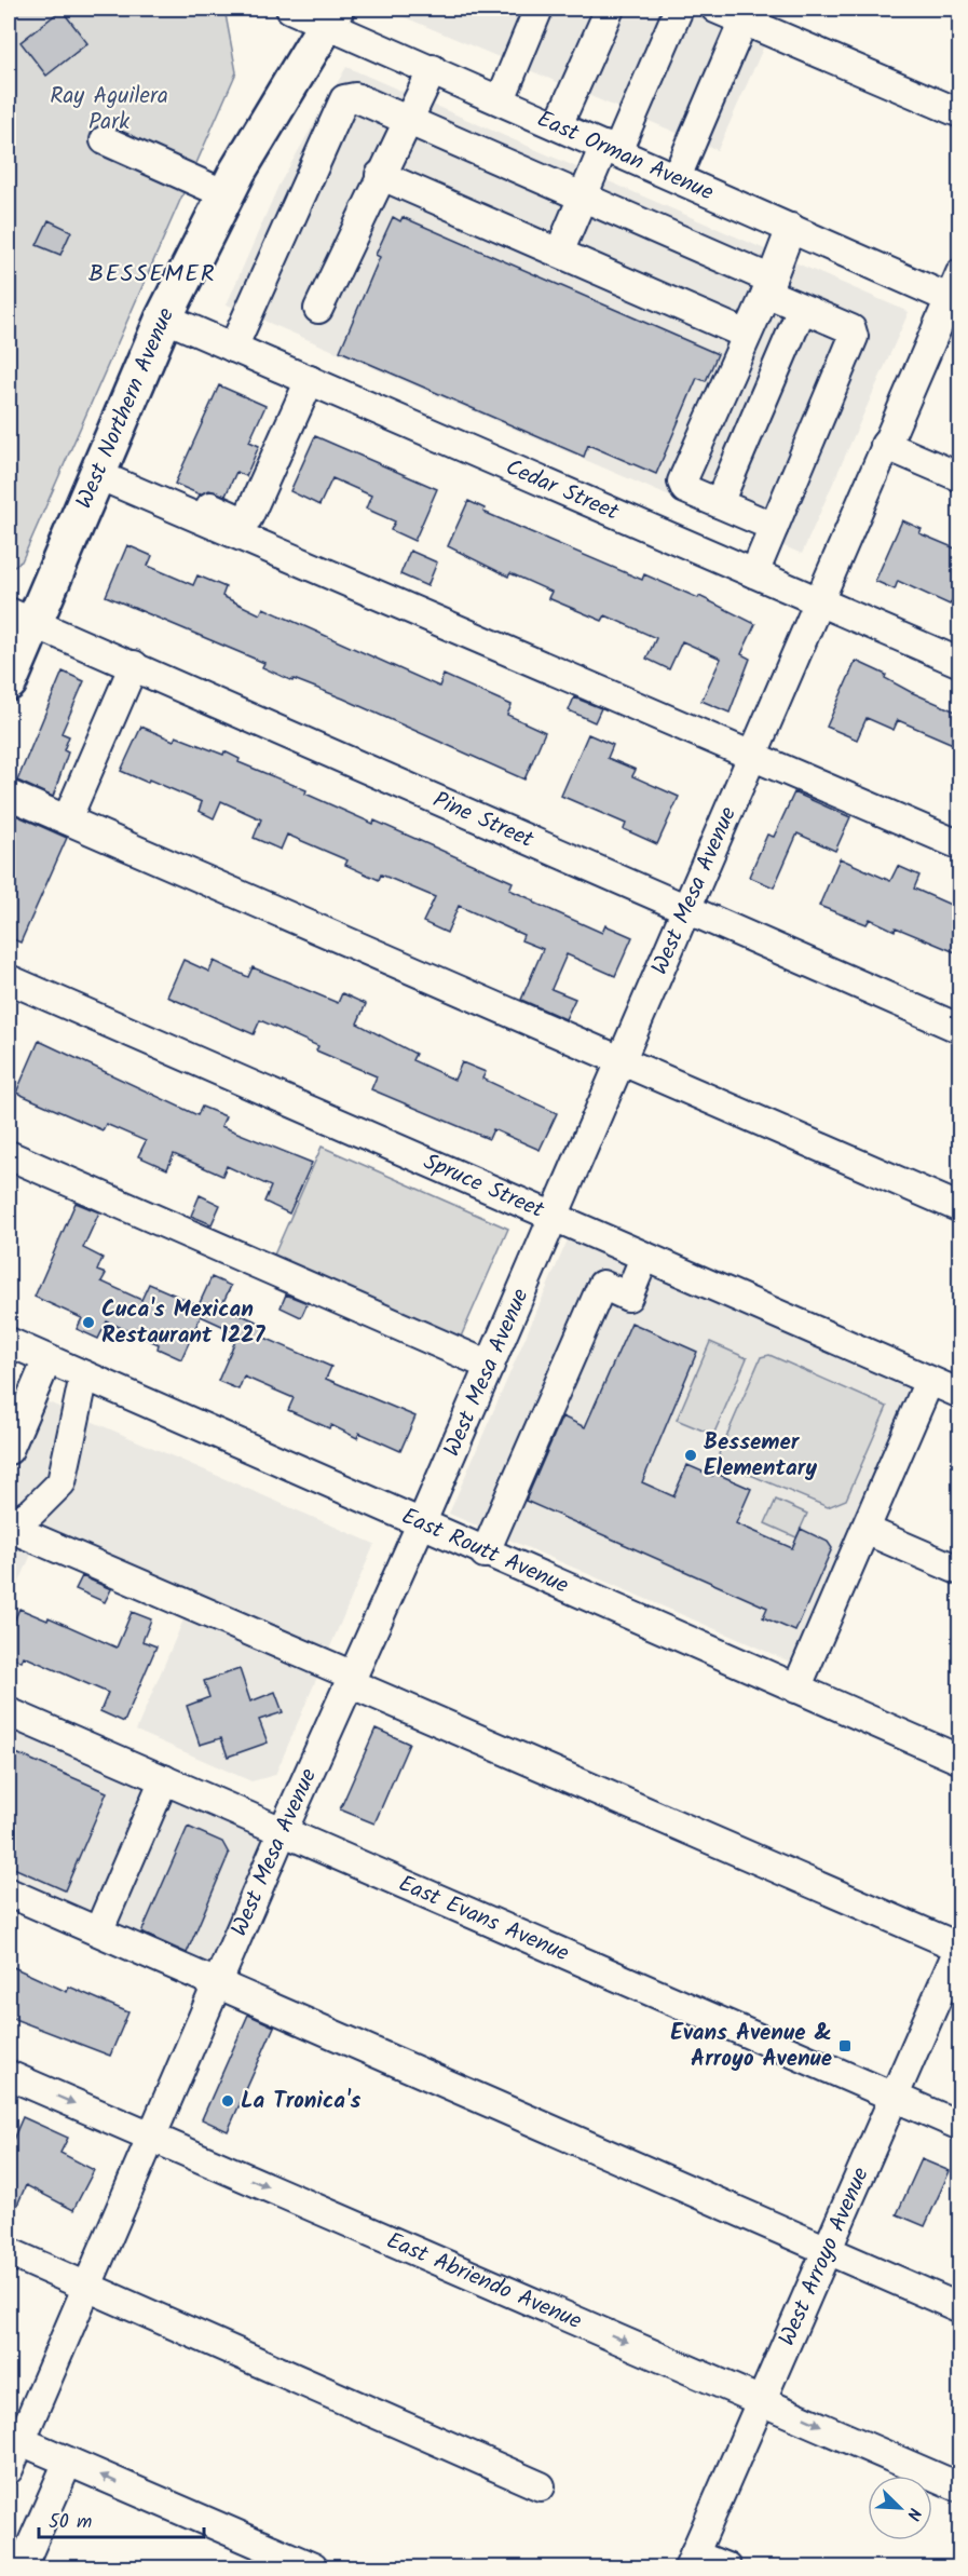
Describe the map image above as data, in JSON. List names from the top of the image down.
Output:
{
  "streets": {
    "main road": ["West Northern Avenue"],
    "street": [
      "East Orman Avenue",
      "Cedar Street",
      "Pine Street",
      "West Mesa Avenue",
      "Spruce Street",
      "East Routt Avenue",
      "East Evans Avenue",
      "West Arroyo Avenue",
      "East Abriendo Avenue"
    ]
  },
  "crossings": [
    ["East Orman Avenue", "West Northern Avenue"],
    ["East Orman Avenue", "West Mesa Avenue"],
    ["West Northern Avenue", "Cedar Street"],
    ["West Northern Avenue", "Pine Street"],
    ["Cedar Street", "West Mesa Avenue"],
    ["Pine Street", "West Mesa Avenue"],
    ["West Mesa Avenue", "Spruce Street"],
    ["West Mesa Avenue", "East Routt Avenue"],
    ["West Mesa Avenue", "East Evans Avenue"],
    ["West Mesa Avenue", "East Abriendo Avenue"],
    ["East Evans Avenue", "West Arroyo Avenue"],
    ["West Arroyo Avenue", "East Abriendo Avenue"]
  ],
  "districts": ["BESSEMER"],
  "parks": ["Ray Aguilera Park"],
  "places": {
    "other": ["Cuca's Mexican Restaurant 1227", "Bessemer Elementary", "La Tronica's"],
    "transit": ["Evans Avenue & Arroyo Avenue"]
  },
  "scale_bar": "50 m",
  "north": "bottom right"
}
